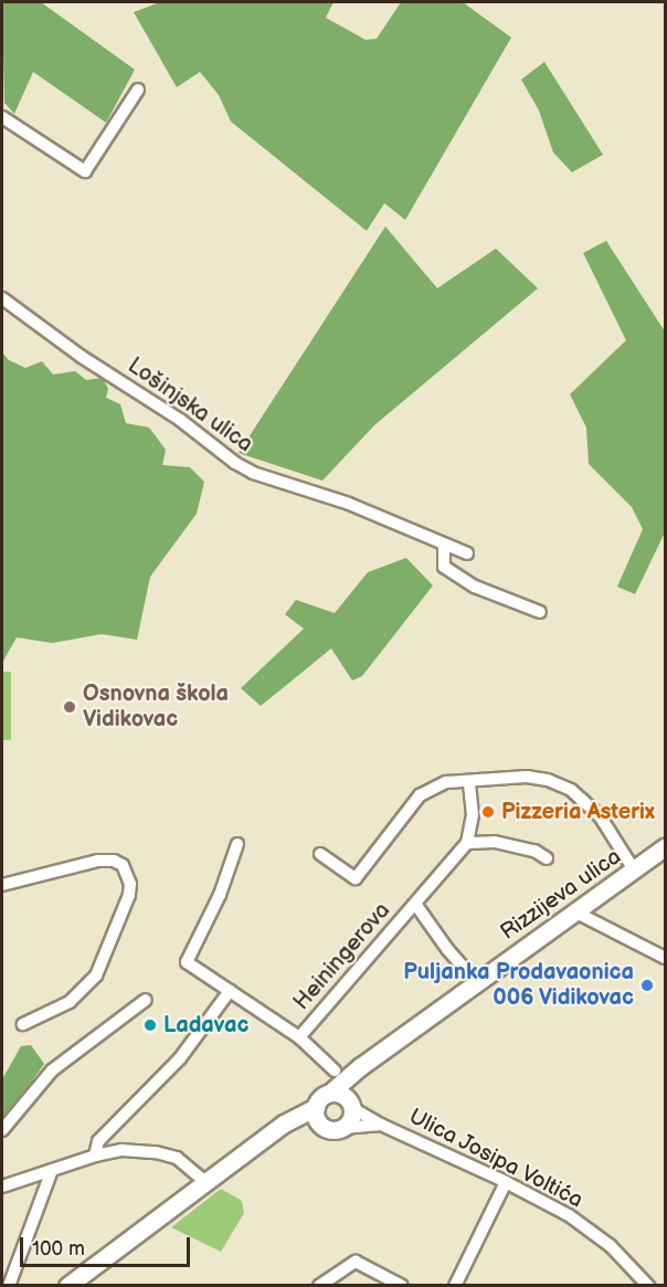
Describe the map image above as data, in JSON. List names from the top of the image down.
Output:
{
  "streets": {
    "street": [
      "Lošinjska ulica",
      "Rizzijeva ulica",
      "Heiningerova",
      "Ulica Josipa Voltića"
    ]
  },
  "crossings": [
    ["Rizzijeva ulica", "Heiningerova"],
    ["Rizzijeva ulica", "Ulica Josipa Voltića"]
  ],
  "places": [
    "Osnovna škola Vidikovac",
    "Pizzeria Asterix",
    "Puljanka Prodavaonica 006 Vidikovac",
    "Ladavac"
  ],
  "scale_bar": "100 m"
}
